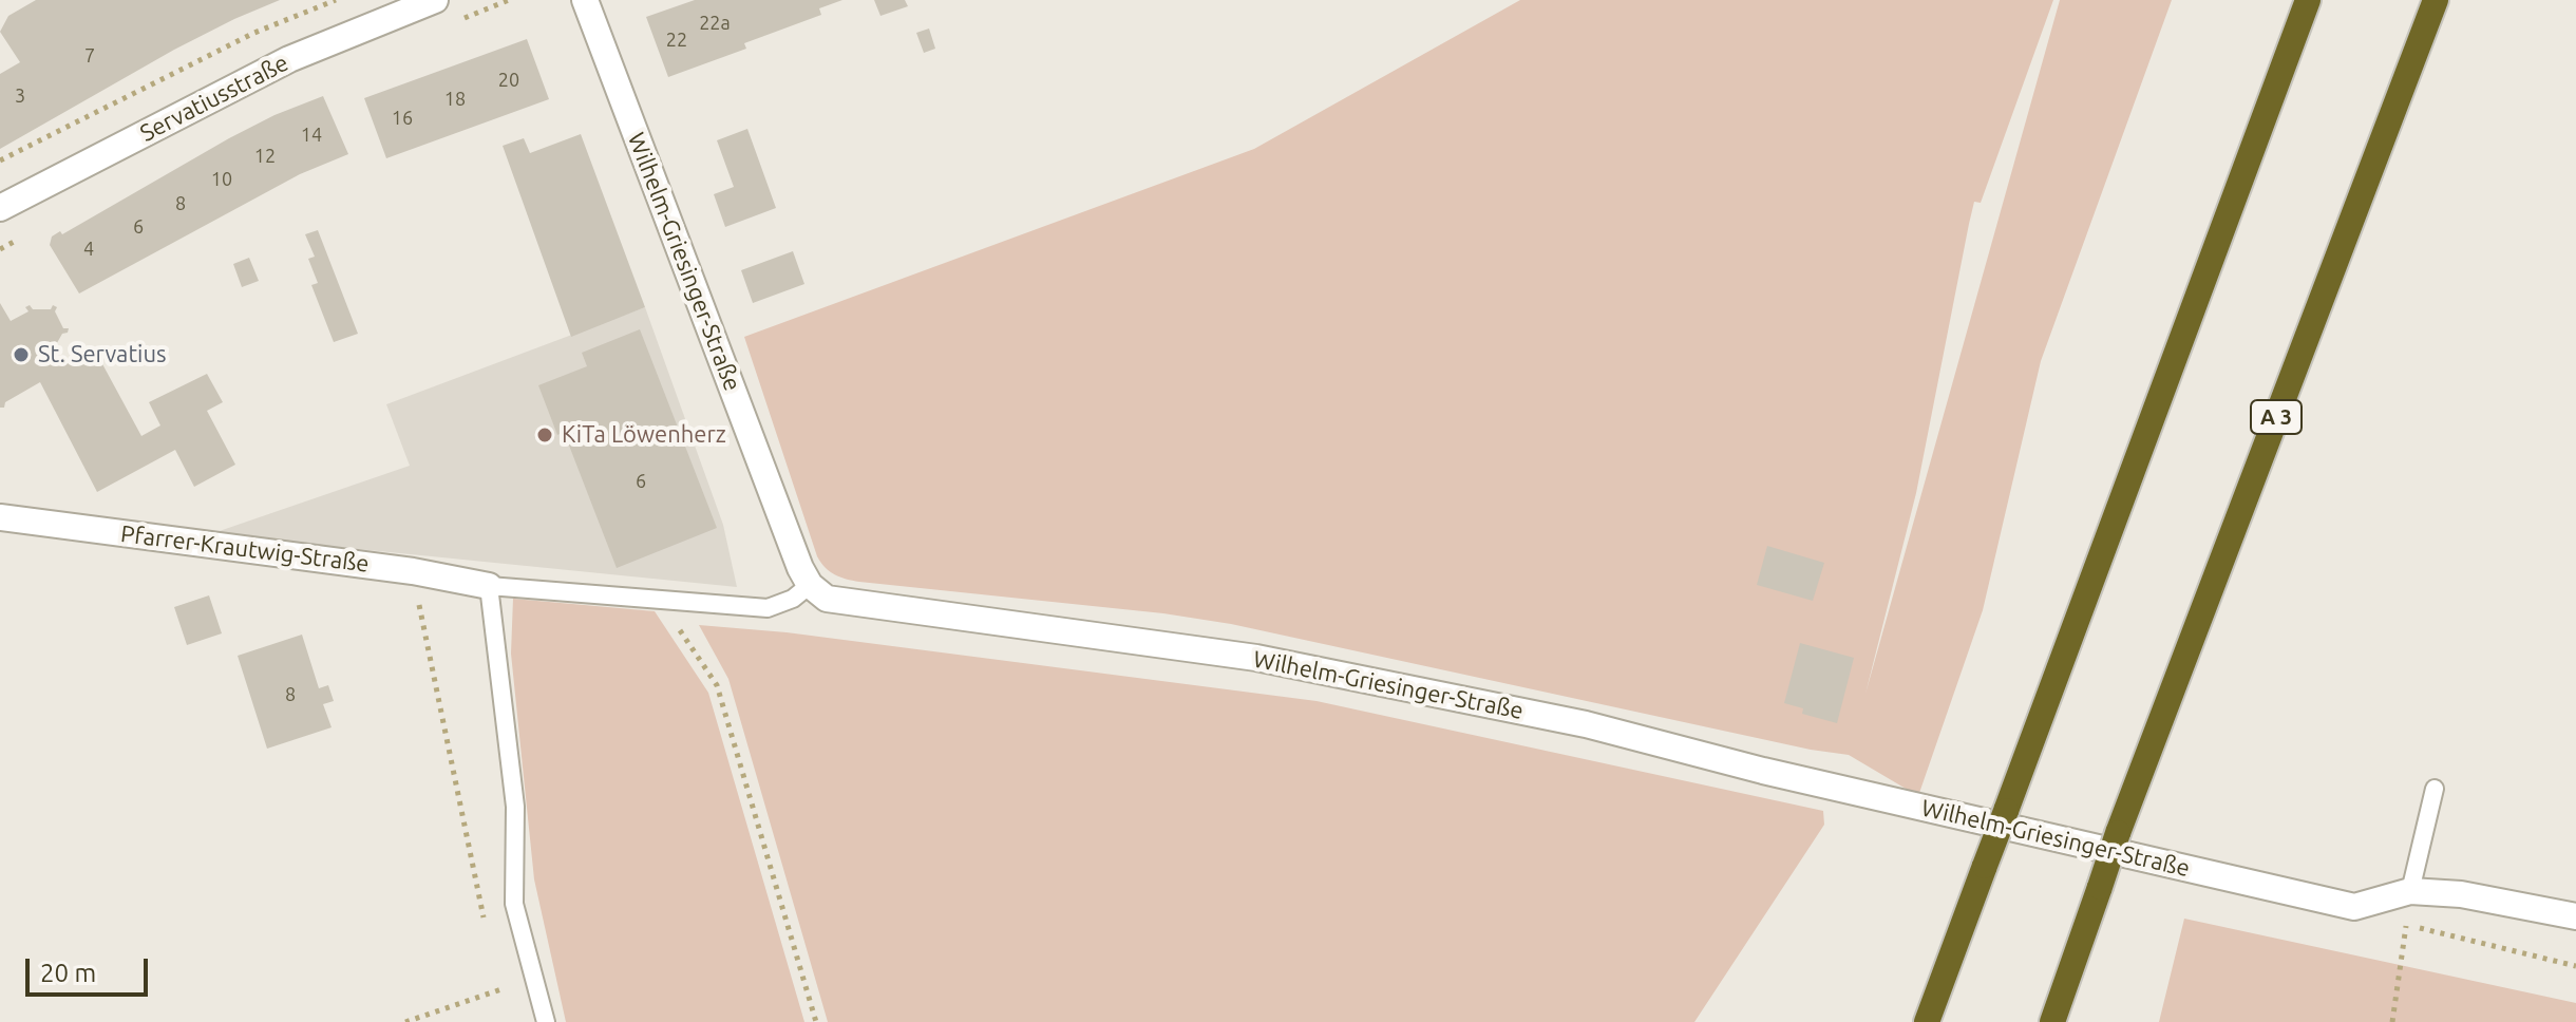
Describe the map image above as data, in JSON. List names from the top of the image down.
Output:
{
  "streets": {
    "highway": ["A 3"],
    "street": ["Servatiusstraße", "Wilhelm-Griesinger-Straße", "Pfarrer-Krautwig-Straße"]
  },
  "places": ["St. Servatius", "KiTa Löwenherz"],
  "house_numbers": [
    "22a",
    "22",
    "7",
    "20",
    "3",
    "18",
    "16",
    "14",
    "12",
    "10",
    "8",
    "6",
    "4",
    "6",
    "8"
  ],
  "scale_bar": "20 m"
}
